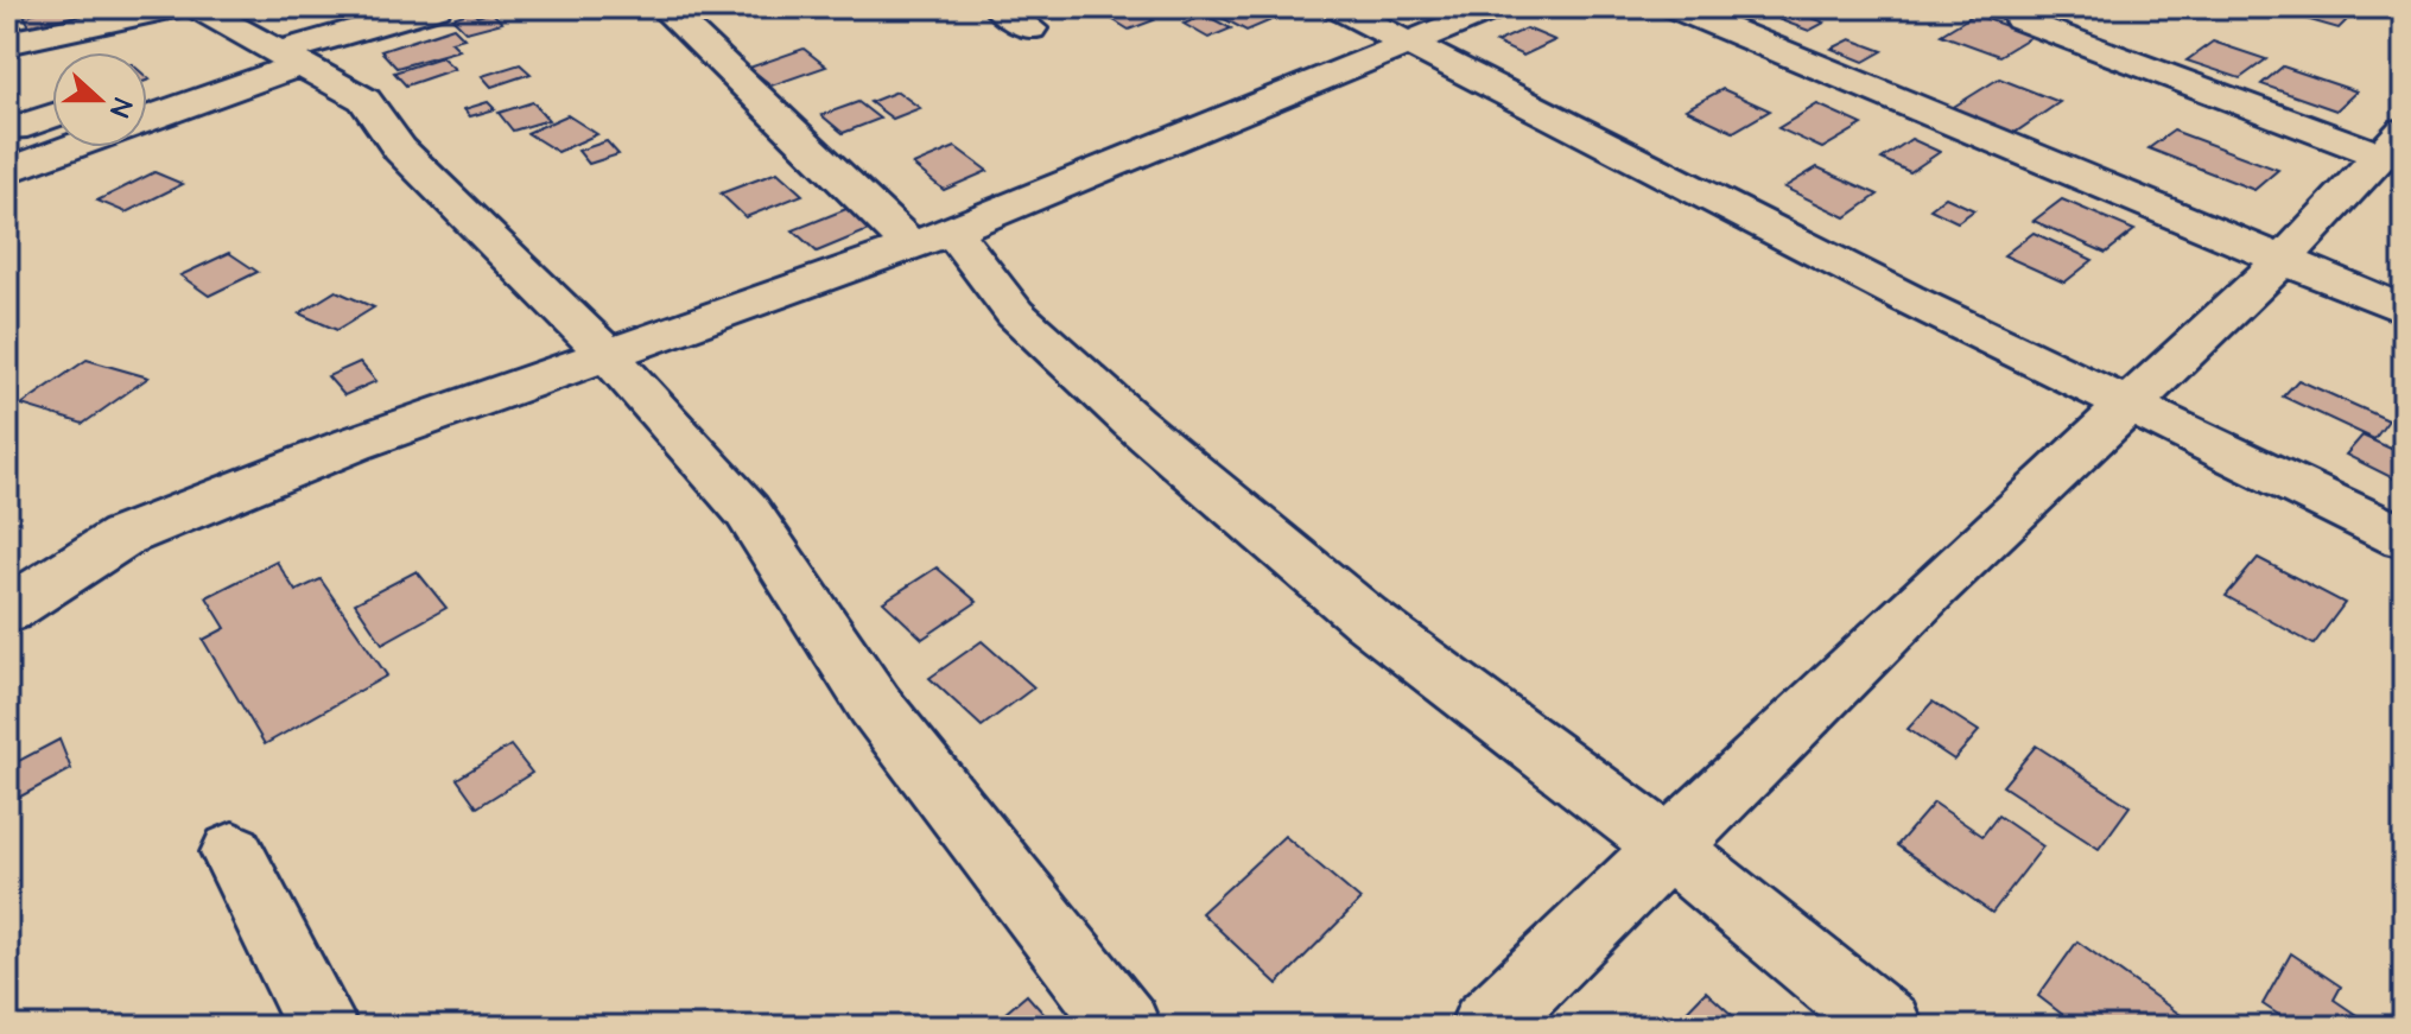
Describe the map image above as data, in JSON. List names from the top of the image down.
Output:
{
  "north": "right"
}
